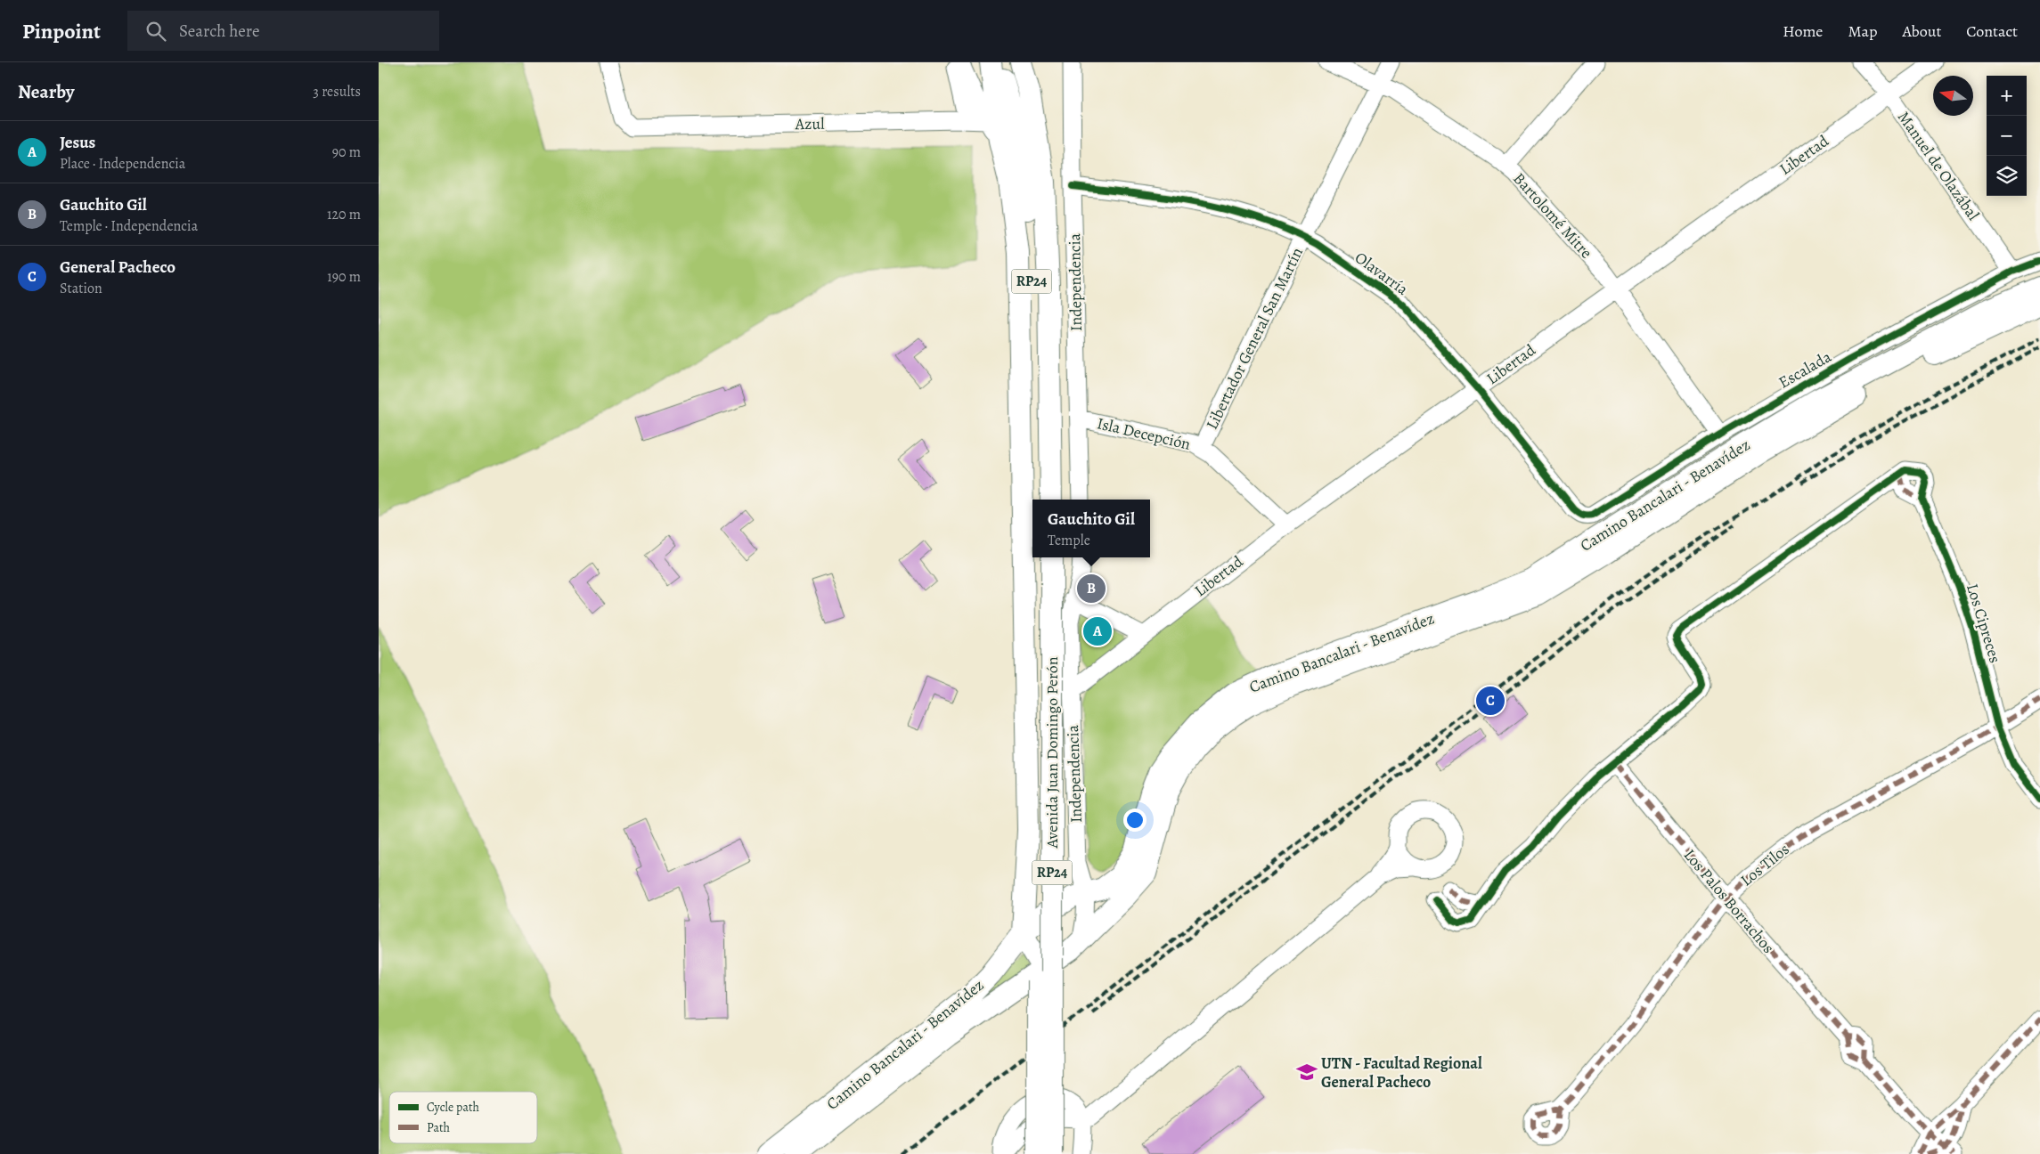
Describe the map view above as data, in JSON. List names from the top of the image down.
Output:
{
  "streets": {
    "main road": ["RP24", "Camino Bancalari - Benavídez", "Avenida Juan Domingo Perón"],
    "street": [
      "Azul",
      "Libertad",
      "Manuel de Olazábal",
      "Bartolomé Mitre",
      "Olavarría",
      "Independencia",
      "Libertador General San Martín",
      "Escalada",
      "Isla Decepción",
      "Los Cipreces",
      "Los Tilos",
      "Los Palos Borrachos"
    ]
  },
  "crossings": [
    ["Libertad", "Manuel de Olazábal"],
    ["Libertad", "Bartolomé Mitre"],
    ["Libertad", "Olavarría"],
    ["Libertad", "Independencia"],
    ["Libertad", "Isla Decepción"],
    ["Manuel de Olazábal", "Escalada"],
    ["Bartolomé Mitre", "Libertador General San Martín"],
    ["Bartolomé Mitre", "Escalada"],
    ["Olavarría", "Independencia"],
    ["Olavarría", "Libertador General San Martín"],
    ["Olavarría", "Escalada"],
    ["Independencia", "Isla Decepción"],
    ["Independencia", "Camino Bancalari - Benavídez"],
    ["Libertador General San Martín", "Isla Decepción"],
    ["Los Cipreces", "Los Tilos"],
    ["Los Cipreces", "Los Palos Borrachos"],
    ["Los Tilos", "Los Palos Borrachos"]
  ],
  "places": {
    "school or university": ["UTN - Facultad Regional General Pacheco"]
  },
  "legend": ["Cycle path", "Path"],
  "north": "left",
  "page": {
    "header": "Pinpoint",
    "search": "Search here",
    "nav": [
      "Home",
      "Map",
      "About",
      "Contact"
    ],
    "heading": ["Nearby", "3 results"],
    "map_buttons": ["+", "−"],
    "list": [
      {
        "mark": "A",
        "name": "Jesus",
        "note": "Place · Independencia",
        "value": "90 m"
      },
      {
        "mark": "B",
        "name": "Gauchito Gil",
        "note": "Temple · Independencia",
        "value": "120 m"
      },
      {
        "mark": "C",
        "name": "General Pacheco",
        "note": "Station",
        "value": "190 m"
      }
    ],
    "popup": ["Gauchito Gil", "Temple"],
    "pins": ["B", "A", "C"]
  }
}
